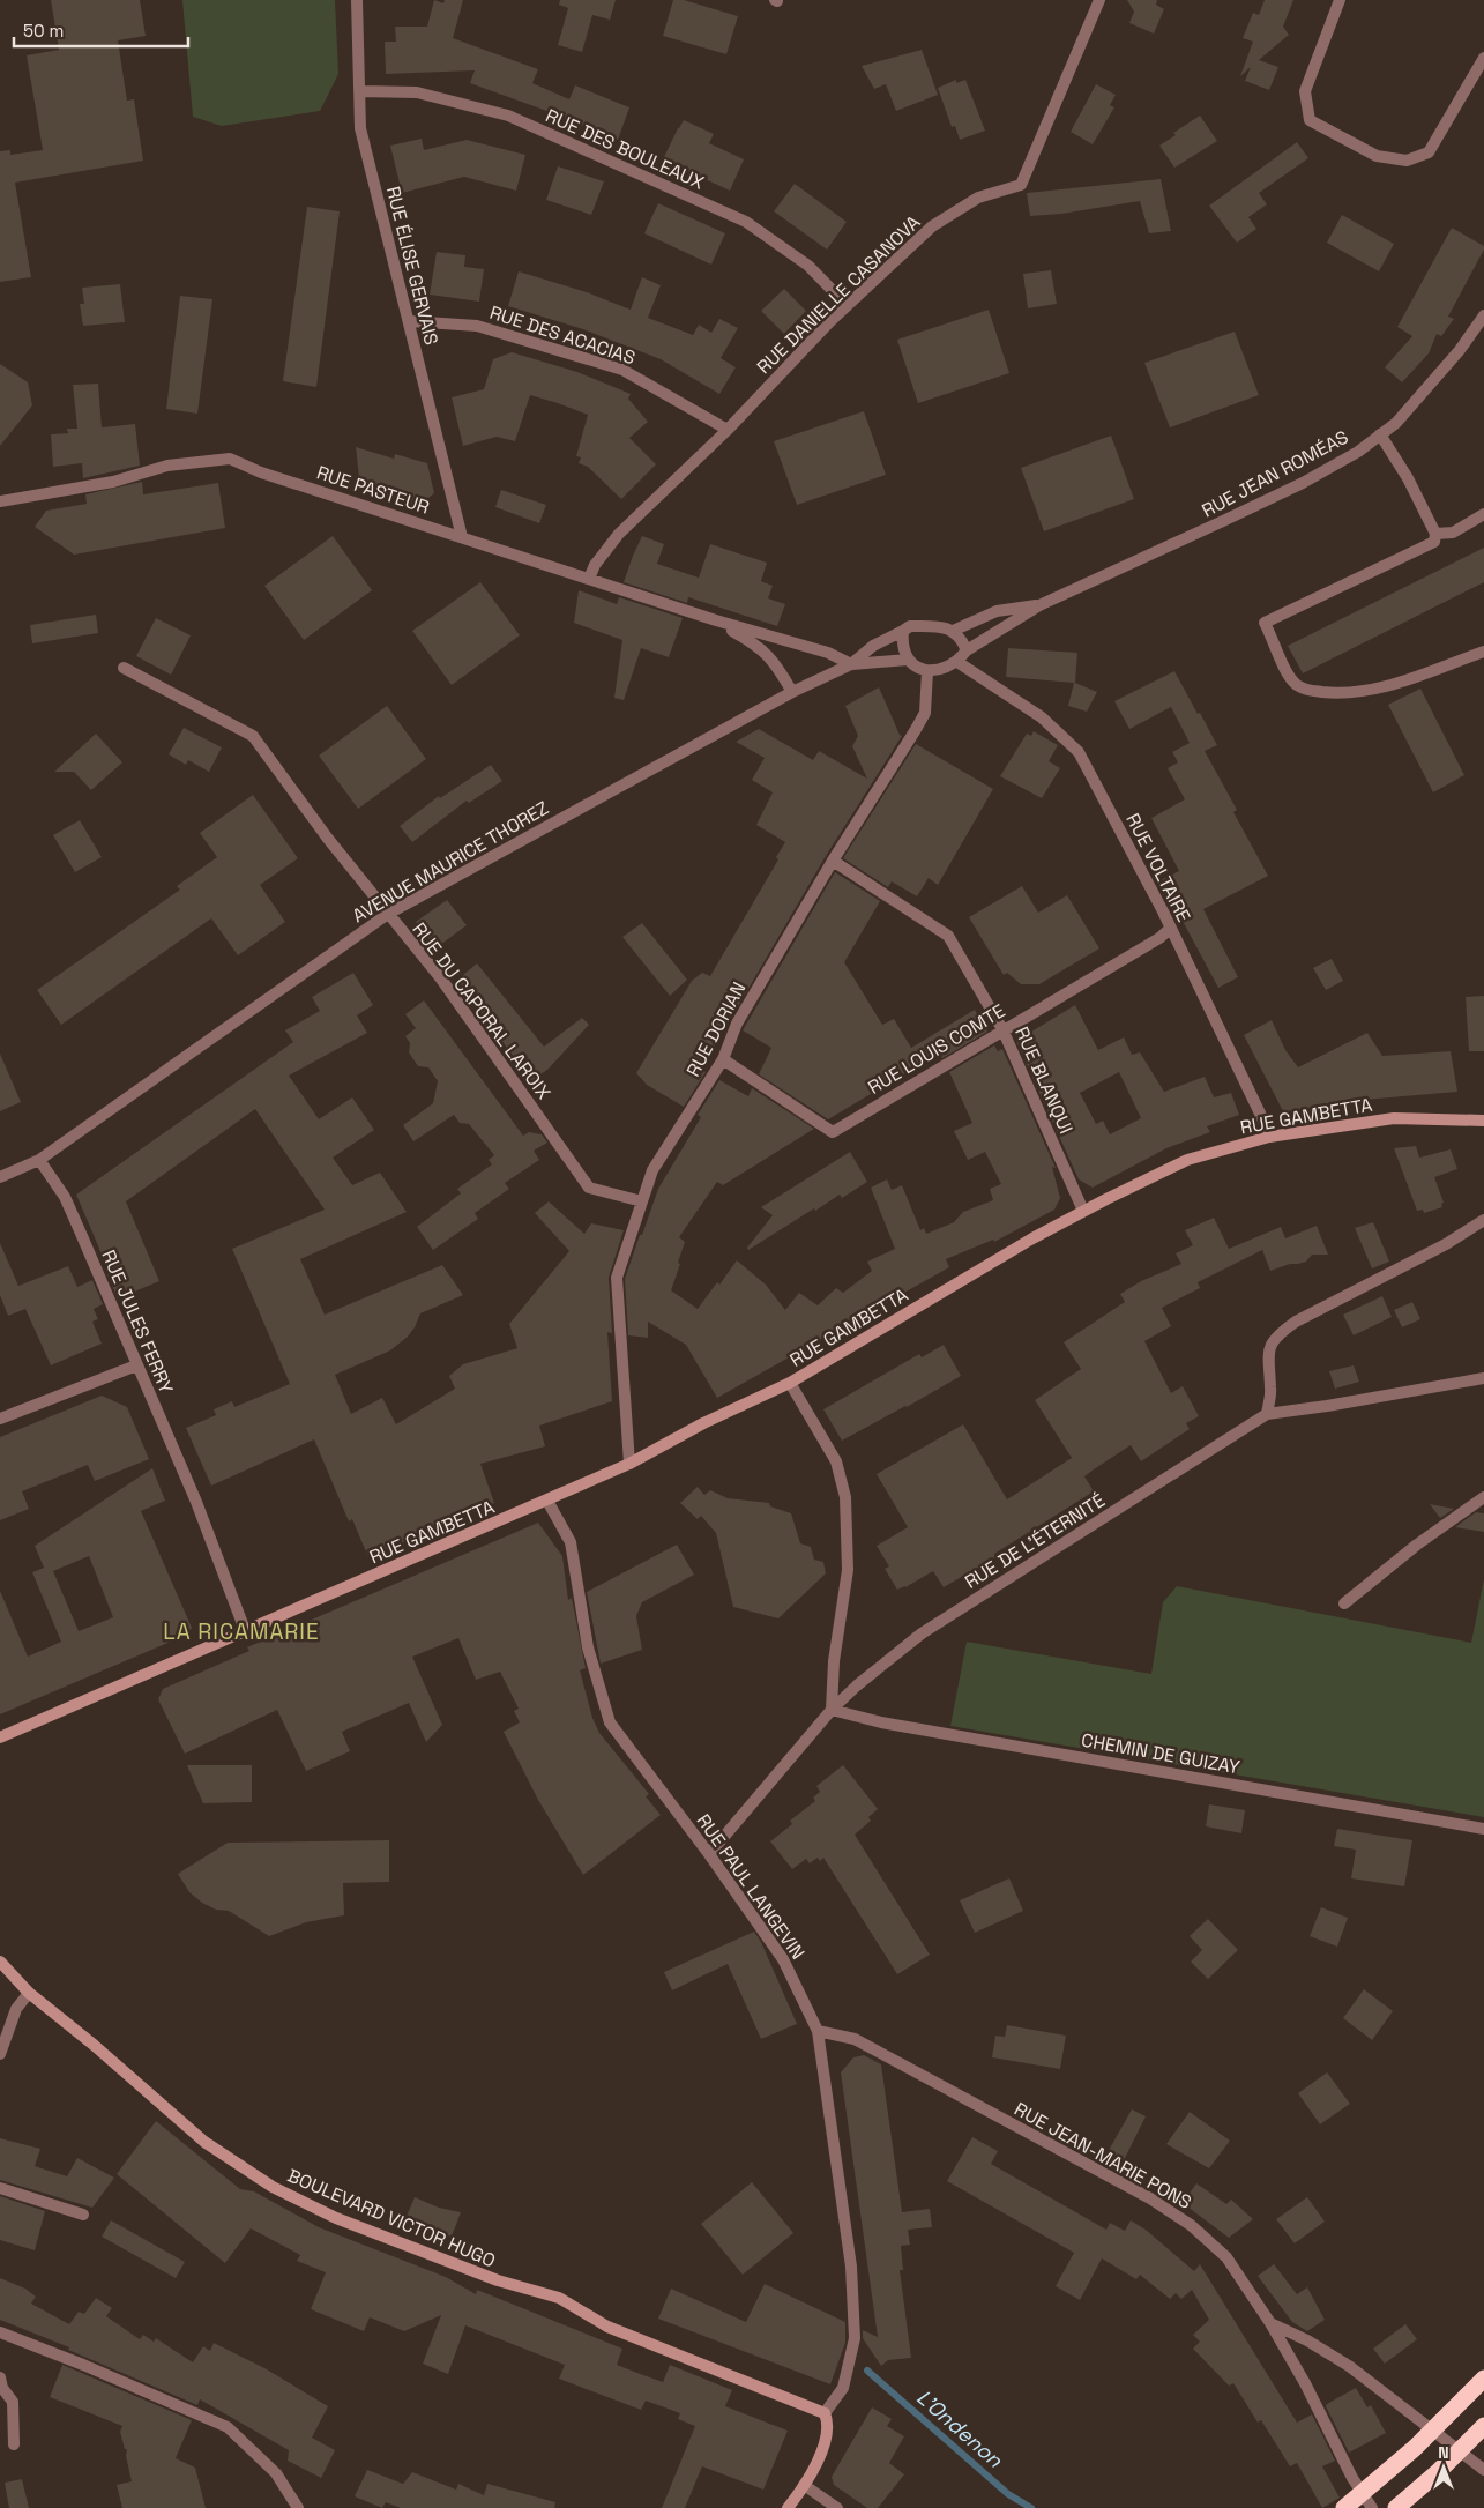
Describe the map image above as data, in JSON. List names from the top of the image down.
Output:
{
  "streets": {
    "main road": ["RUE GAMBETTA", "BOULEVARD VICTOR HUGO"],
    "street": [
      "RUE DES BOULEAUX",
      "RUE ÉLISE GERVAIS",
      "RUE DANIELLE CASANOVA",
      "RUE DES ACACIAS",
      "RUE JEAN ROMÉAS",
      "RUE PASTEUR",
      "AVENUE MAURICE THOREZ",
      "RUE VOLTAIRE",
      "RUE DU CAPORAL LAROIX",
      "RUE DORIAN",
      "RUE LOUIS COMTE",
      "RUE BLANQUI",
      "RUE JULES FERRY",
      "RUE DE L'ÉTERNITÉ",
      "CHEMIN DE GUIZAY",
      "RUE PAUL LANGEVIN",
      "RUE JEAN-MARIE PONS"
    ]
  },
  "crossings": [
    ["RUE DES BOULEAUX", "RUE ÉLISE GERVAIS"],
    ["RUE DES BOULEAUX", "RUE DANIELLE CASANOVA"],
    ["RUE ÉLISE GERVAIS", "RUE DES ACACIAS"],
    ["RUE ÉLISE GERVAIS", "RUE PASTEUR"],
    ["RUE DANIELLE CASANOVA", "RUE DES ACACIAS"],
    ["RUE DANIELLE CASANOVA", "RUE PASTEUR"],
    ["RUE JEAN ROMÉAS", "AVENUE MAURICE THOREZ"],
    ["RUE JEAN ROMÉAS", "RUE VOLTAIRE"],
    ["RUE JEAN ROMÉAS", "RUE DORIAN"],
    ["RUE PASTEUR", "AVENUE MAURICE THOREZ"],
    ["AVENUE MAURICE THOREZ", "RUE VOLTAIRE"],
    ["AVENUE MAURICE THOREZ", "RUE DU CAPORAL LAROIX"],
    ["AVENUE MAURICE THOREZ", "RUE DORIAN"],
    ["AVENUE MAURICE THOREZ", "RUE JULES FERRY"],
    ["RUE VOLTAIRE", "RUE DORIAN"],
    ["RUE VOLTAIRE", "RUE LOUIS COMTE"],
    ["RUE VOLTAIRE", "RUE GAMBETTA"],
    ["RUE DU CAPORAL LAROIX", "RUE DORIAN"],
    ["RUE DORIAN", "RUE LOUIS COMTE"],
    ["RUE DORIAN", "RUE BLANQUI"],
    ["RUE DORIAN", "RUE GAMBETTA"],
    ["RUE LOUIS COMTE", "RUE BLANQUI"],
    ["RUE BLANQUI", "RUE GAMBETTA"],
    ["RUE GAMBETTA", "RUE JULES FERRY"],
    ["RUE GAMBETTA", "RUE PAUL LANGEVIN"],
    ["RUE DE L'ÉTERNITÉ", "CHEMIN DE GUIZAY"],
    ["RUE DE L'ÉTERNITÉ", "RUE PAUL LANGEVIN"],
    ["RUE PAUL LANGEVIN", "RUE JEAN-MARIE PONS"],
    ["RUE PAUL LANGEVIN", "BOULEVARD VICTOR HUGO"]
  ],
  "districts": ["LA RICAMARIE"],
  "water": ["L'Ondenon"],
  "scale_bar": "50 m",
  "north": "top"
}
